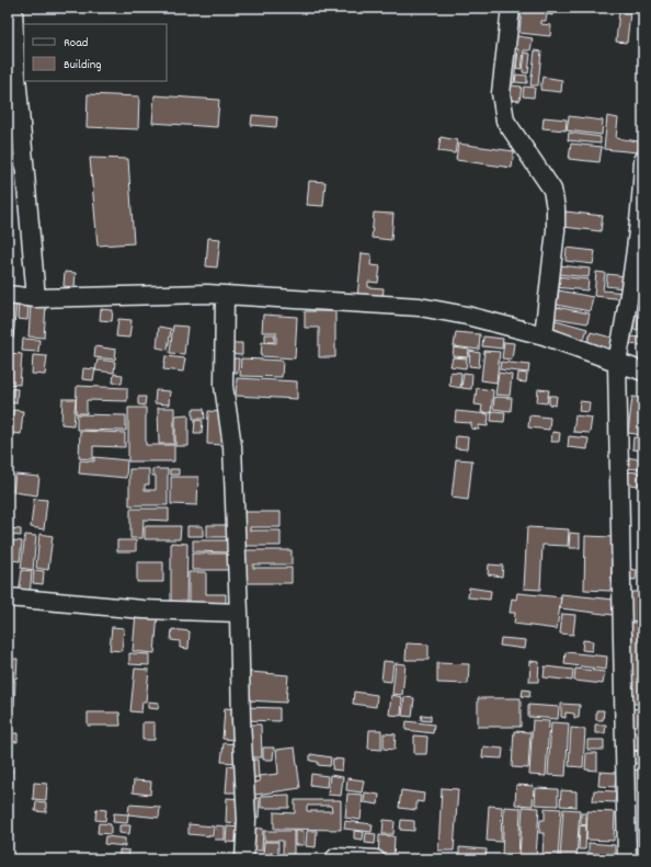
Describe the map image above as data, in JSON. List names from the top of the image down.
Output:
{
  "legend": ["Road", "Building"]
}
